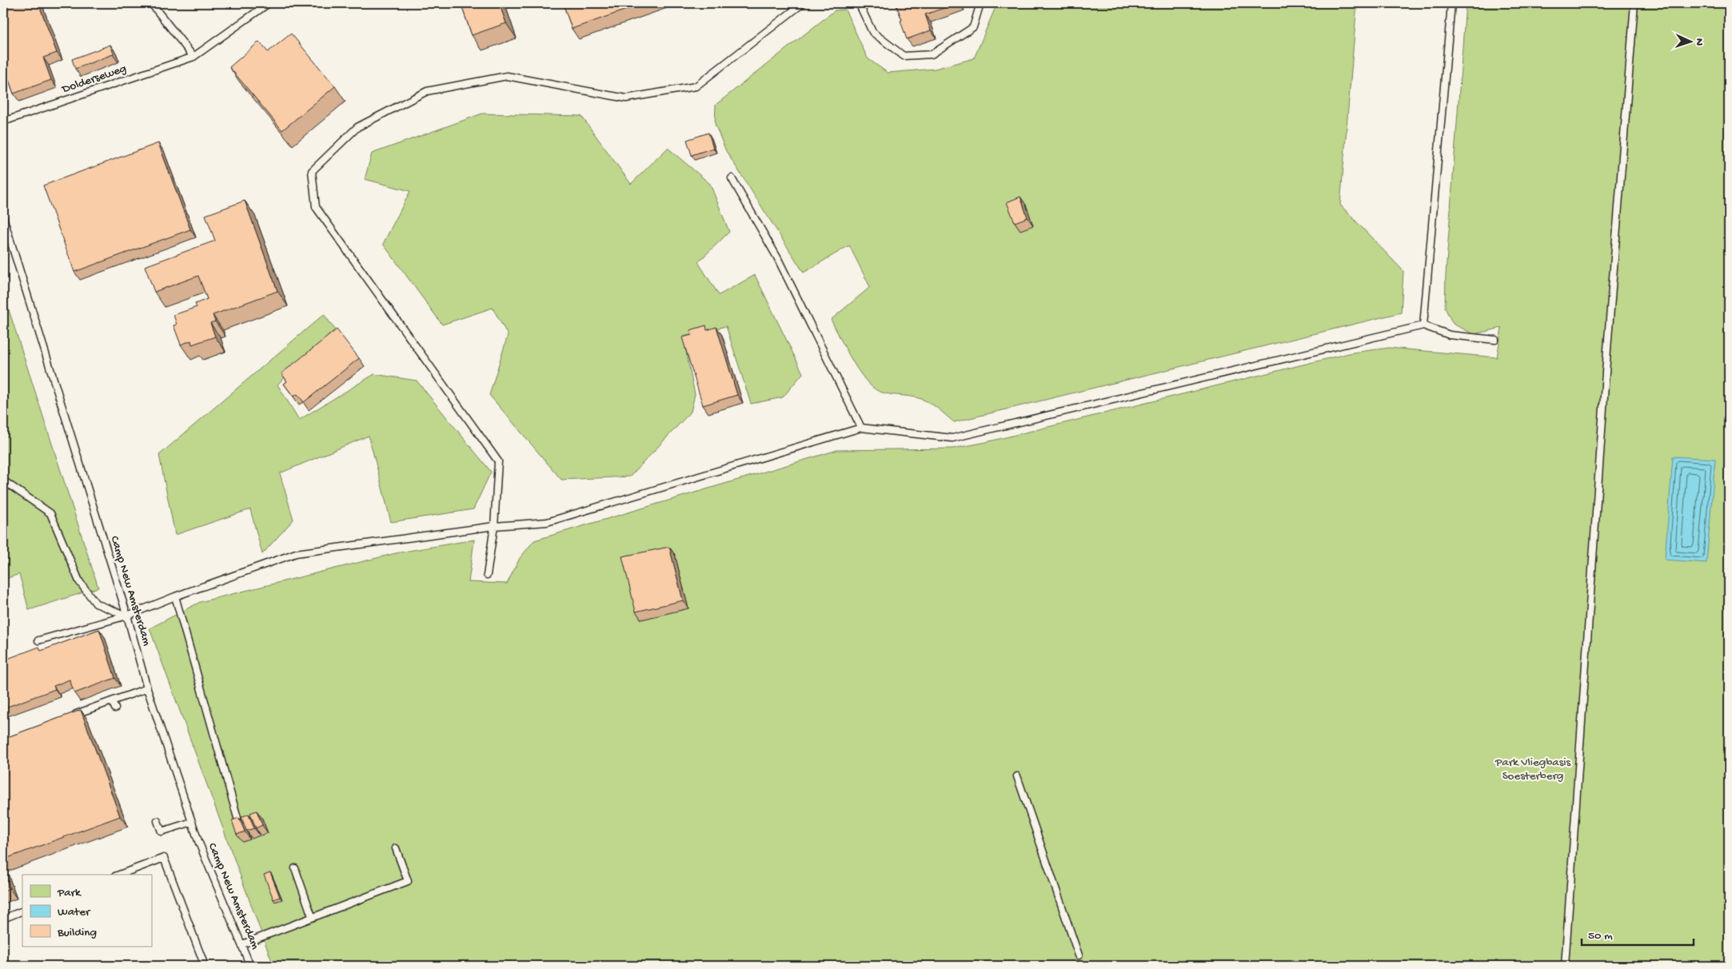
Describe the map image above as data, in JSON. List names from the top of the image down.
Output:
{
  "streets": {
    "lane": ["Dolderseweg", "Camp New Amsterdam"]
  },
  "parks": ["Park Vliegbasis Soesterberg"],
  "legend": ["Park", "Water", "Building"],
  "scale_bar": "50 m",
  "north": "right"
}
